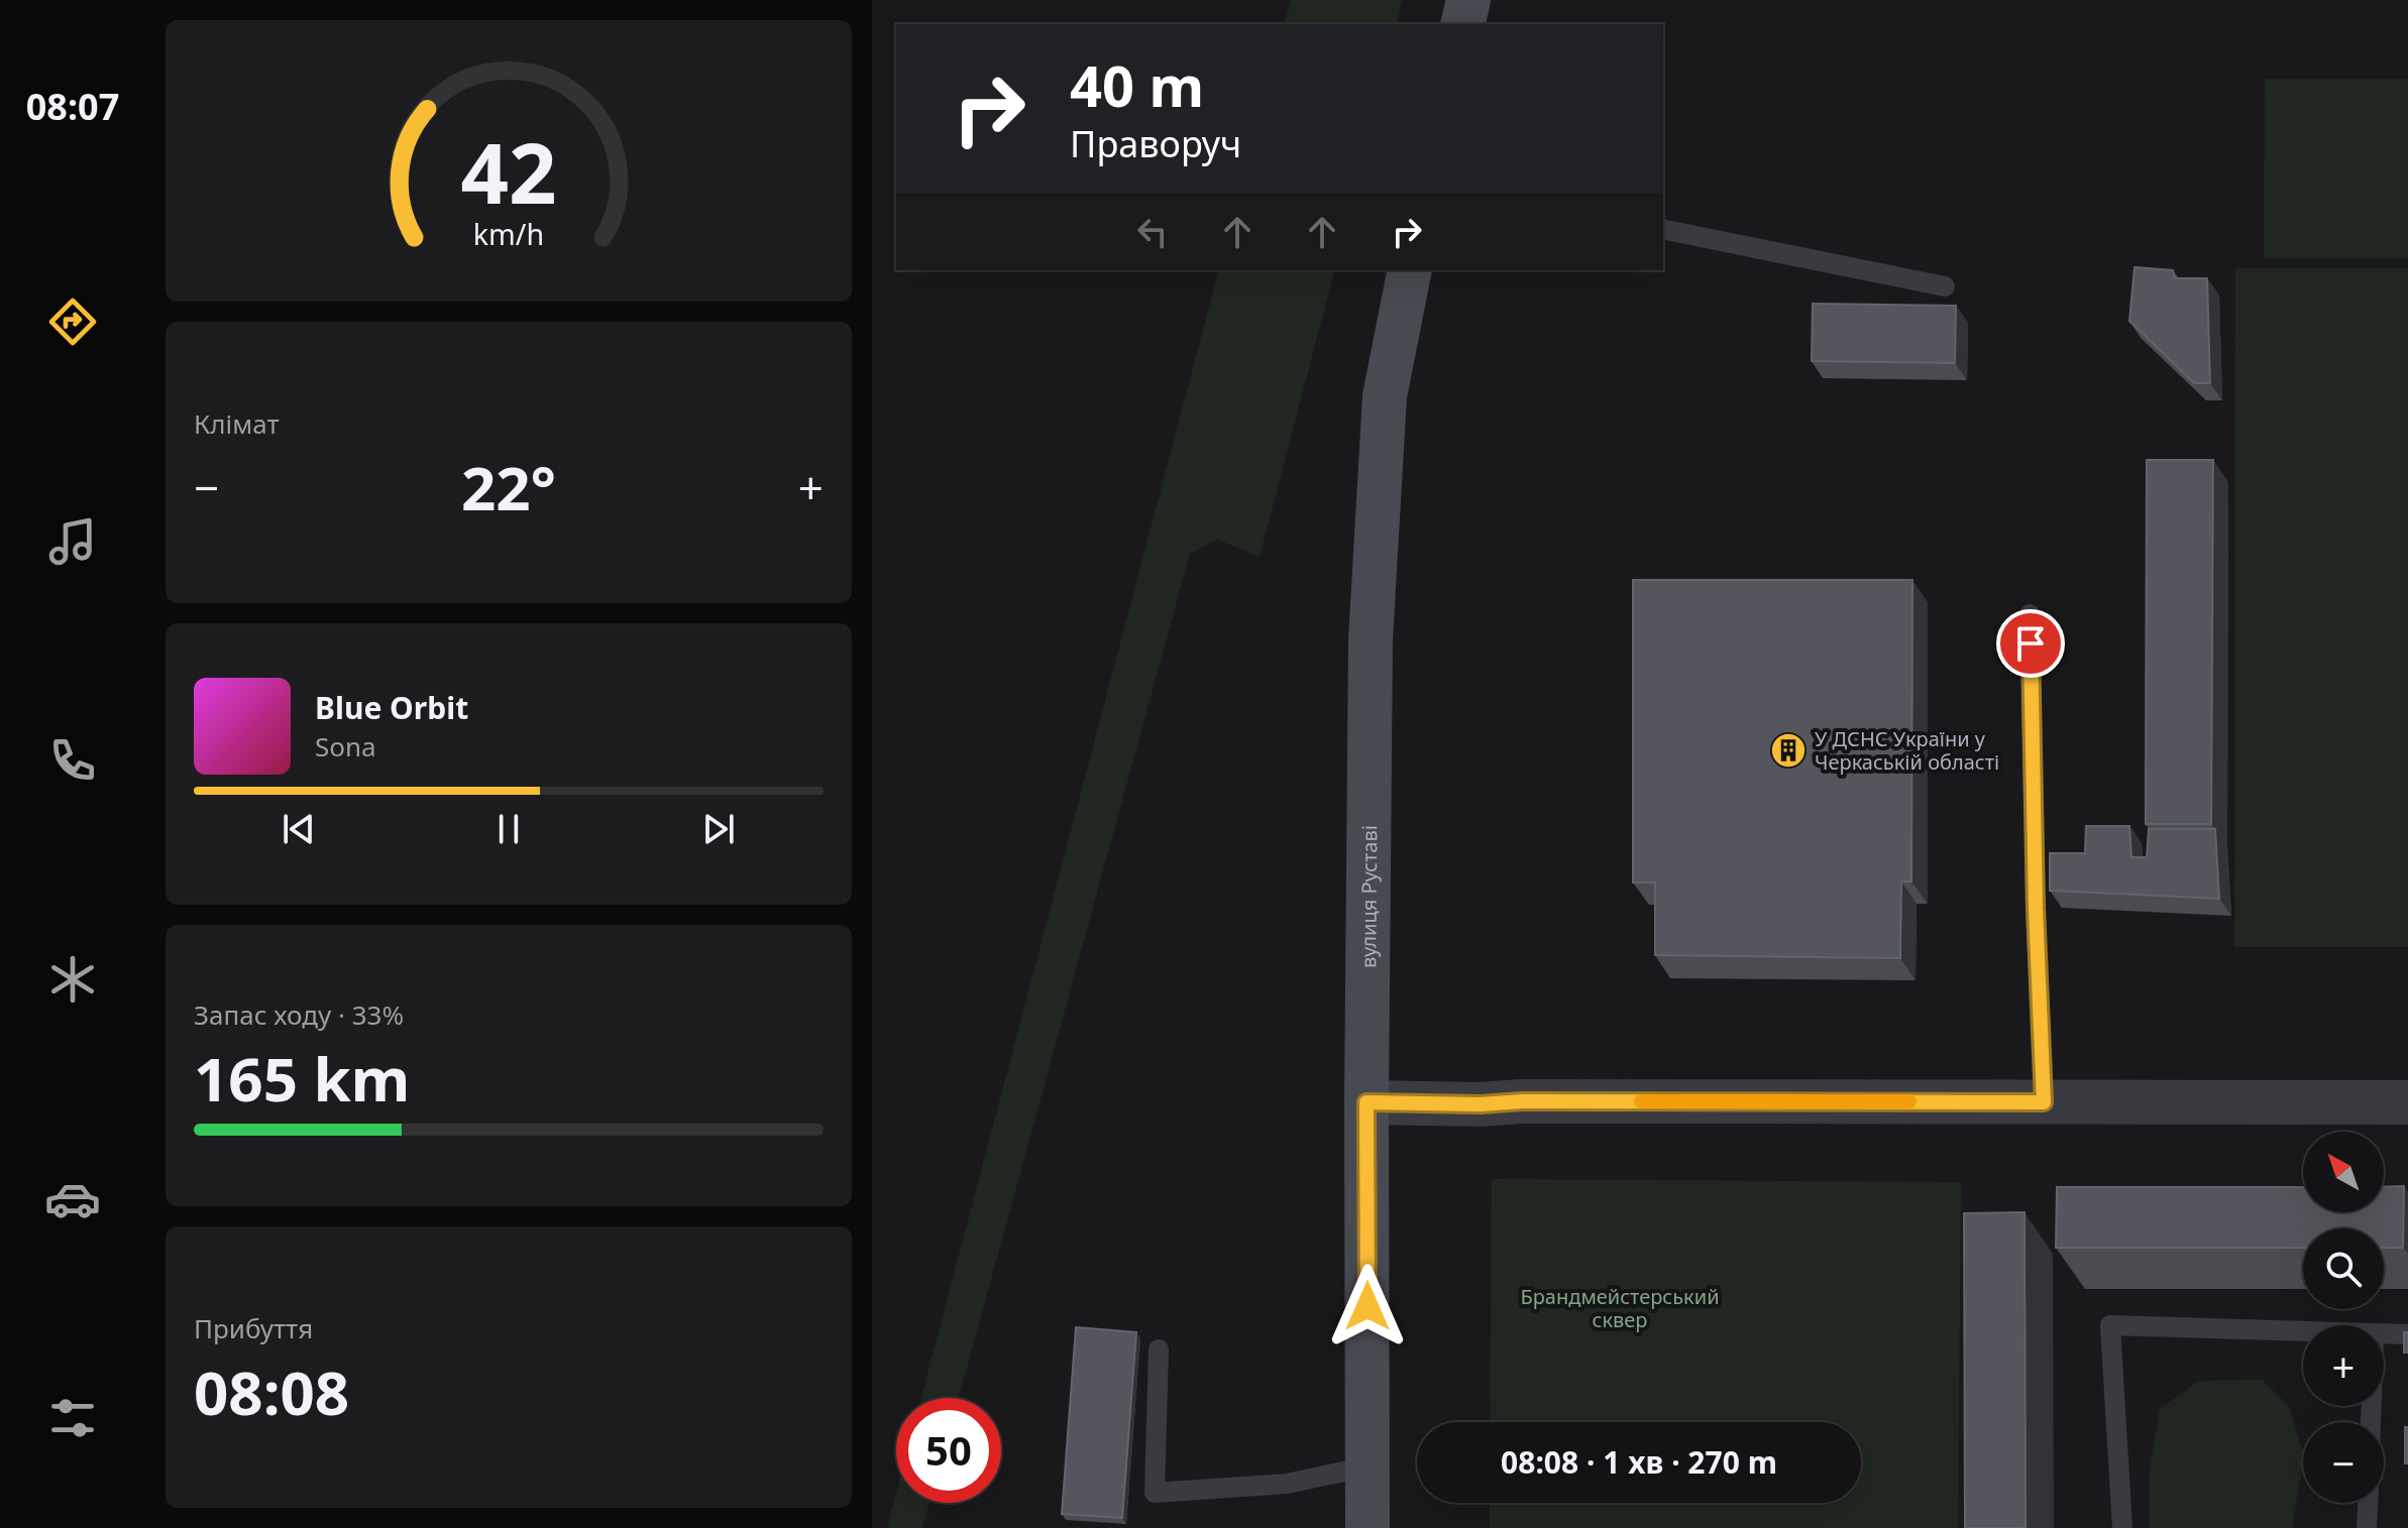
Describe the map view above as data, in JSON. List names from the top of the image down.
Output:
{
  "streets": {
    "main road": ["вулиця Руставі"]
  },
  "parks": ["Брандмейстерський сквер"],
  "places": {
    "building": ["У ДСНС України у Черкаській області"]
  },
  "north": "top left",
  "page": {
    "tabs": "08:07",
    "turn": ["40 m", "Праворуч"],
    "tile": [
      "Клімат",
      ["Запас ходу · 33%", "165 km"],
      ["Прибуття", "08:08"]
    ],
    "heat": ["−", "22°", "+"],
    "song": ["Blue Orbit", "Sona"],
    "map_buttons": ["+", "−"],
    "limit": "50",
    "trip": "08:08 · 1 хв · 270 m",
    "gauge": ["42", "km/h"]
  }
}
